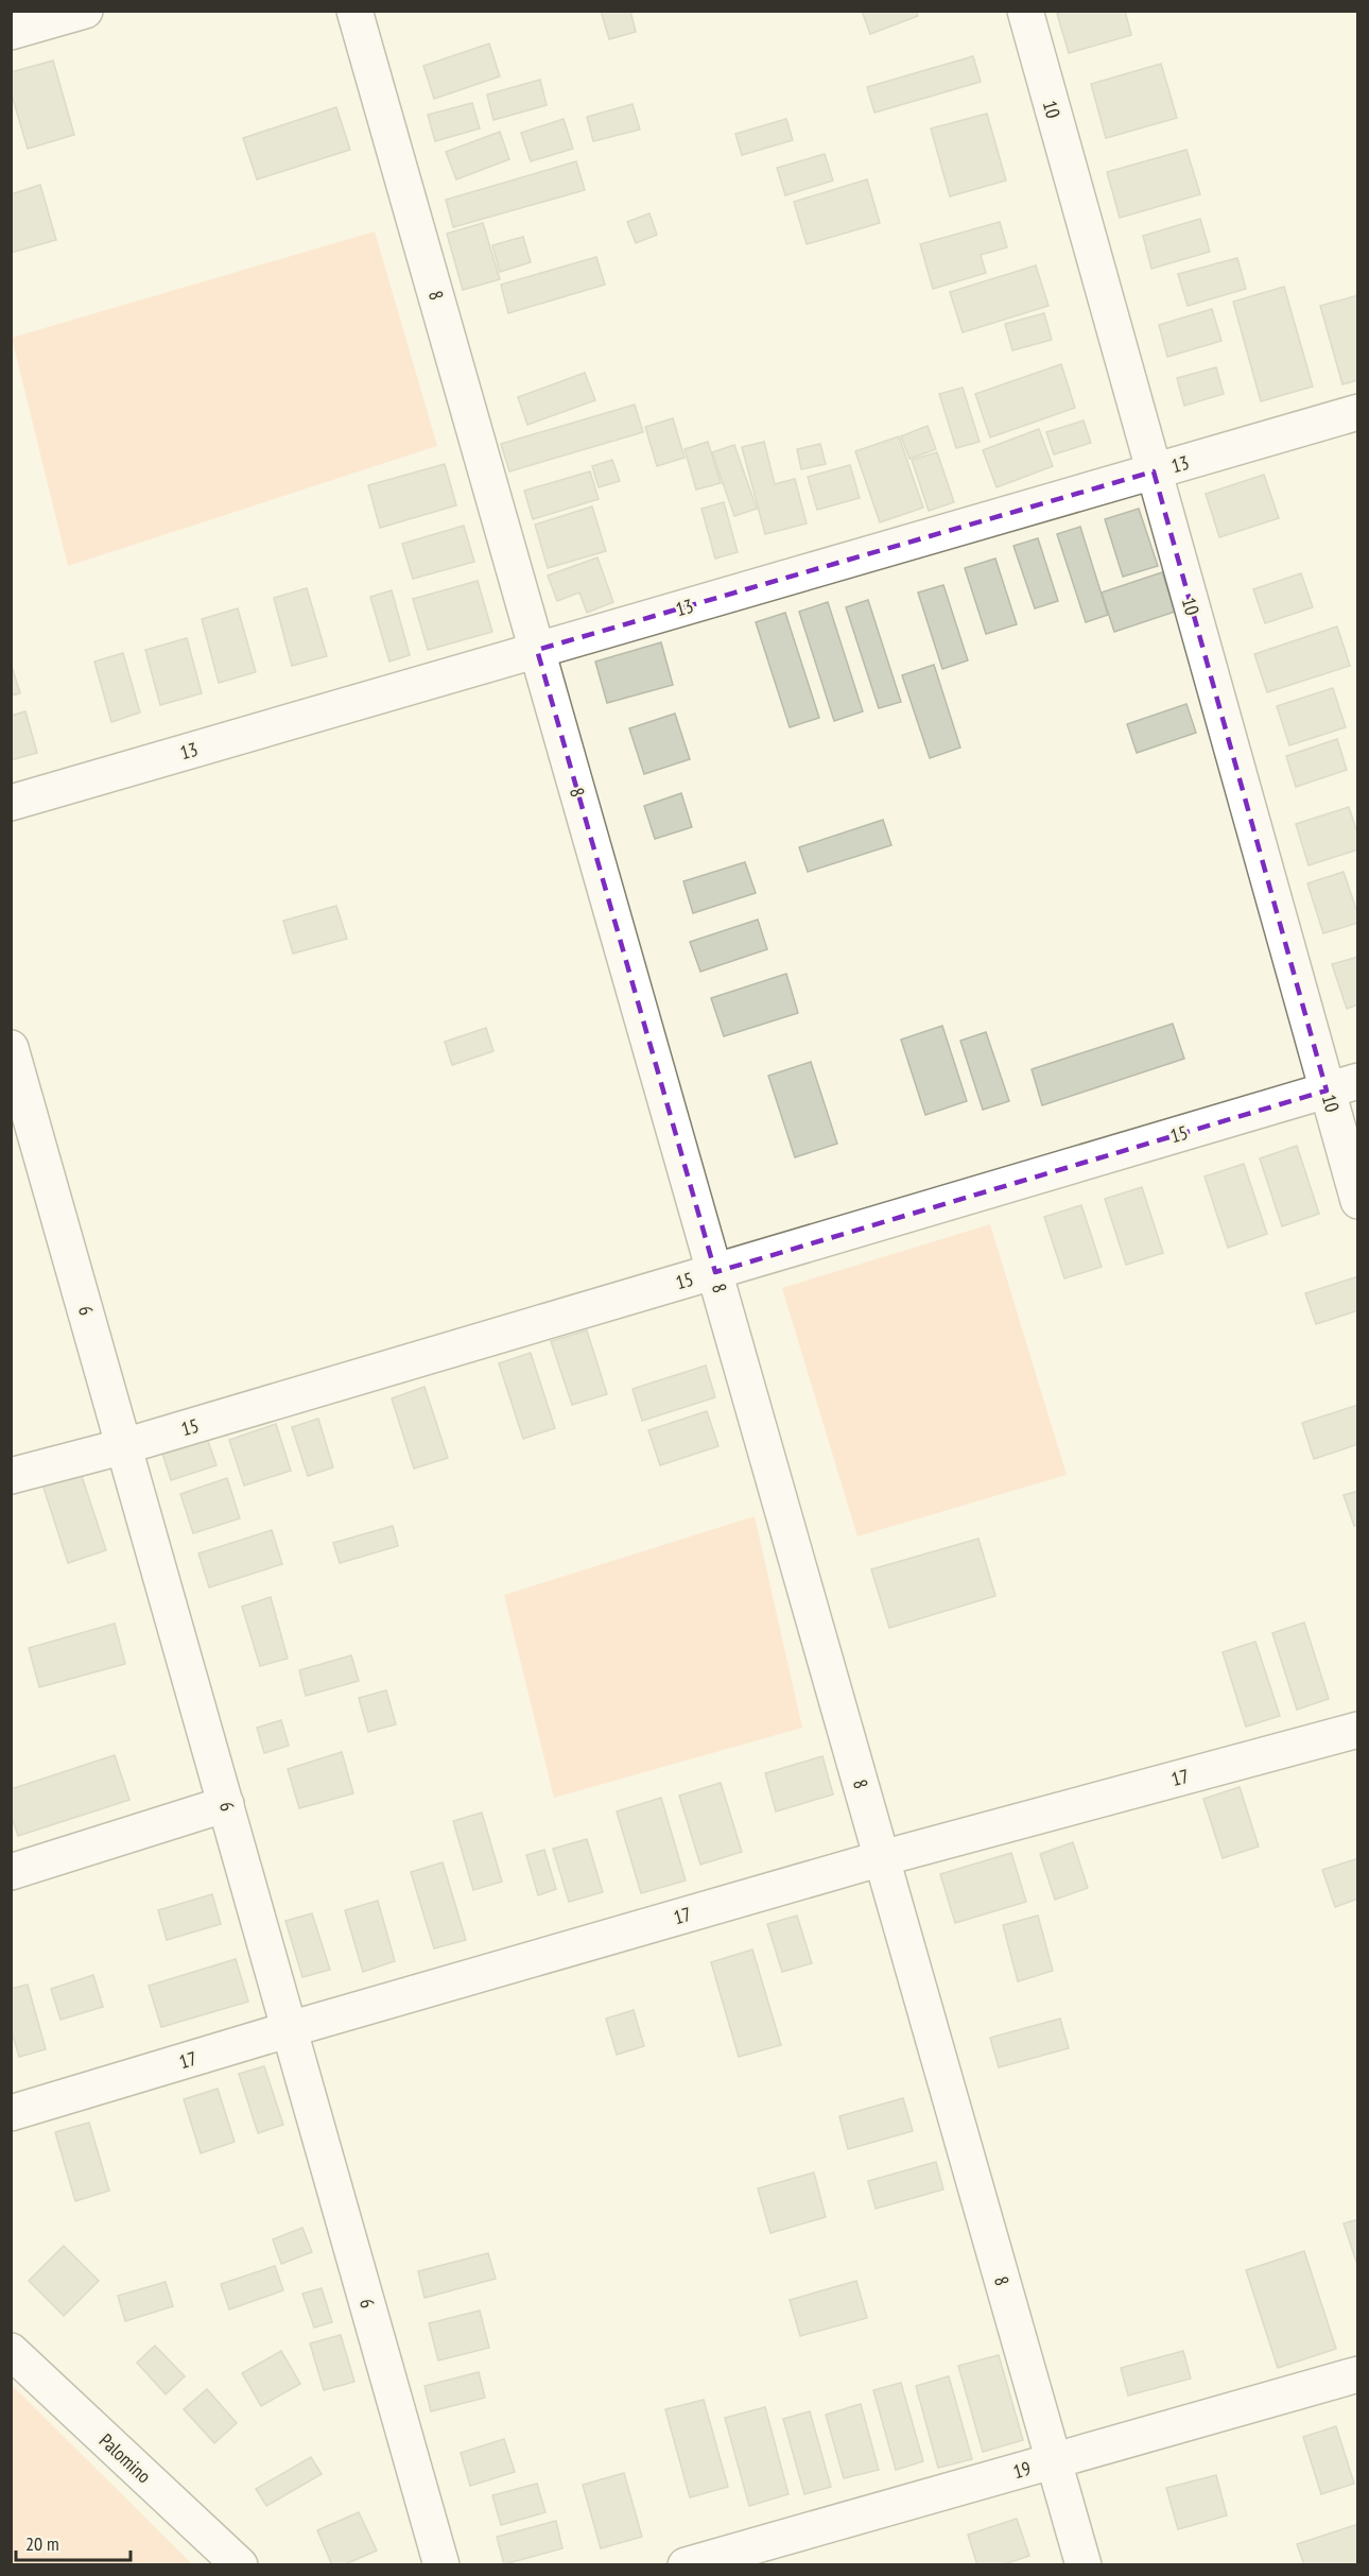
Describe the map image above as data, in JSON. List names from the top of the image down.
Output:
{
  "streets": {
    "street": [
      "10",
      "8",
      "13",
      "15",
      "6",
      "17",
      "Palomino",
      "19"
    ]
  },
  "crossings": [
    ["10", "13"],
    ["10", "15"],
    ["8", "13"],
    ["8", "15"],
    ["8", "17"],
    ["8", "19"],
    ["15", "6"],
    ["6", "17"]
  ],
  "scale_bar": "20 m"
}
